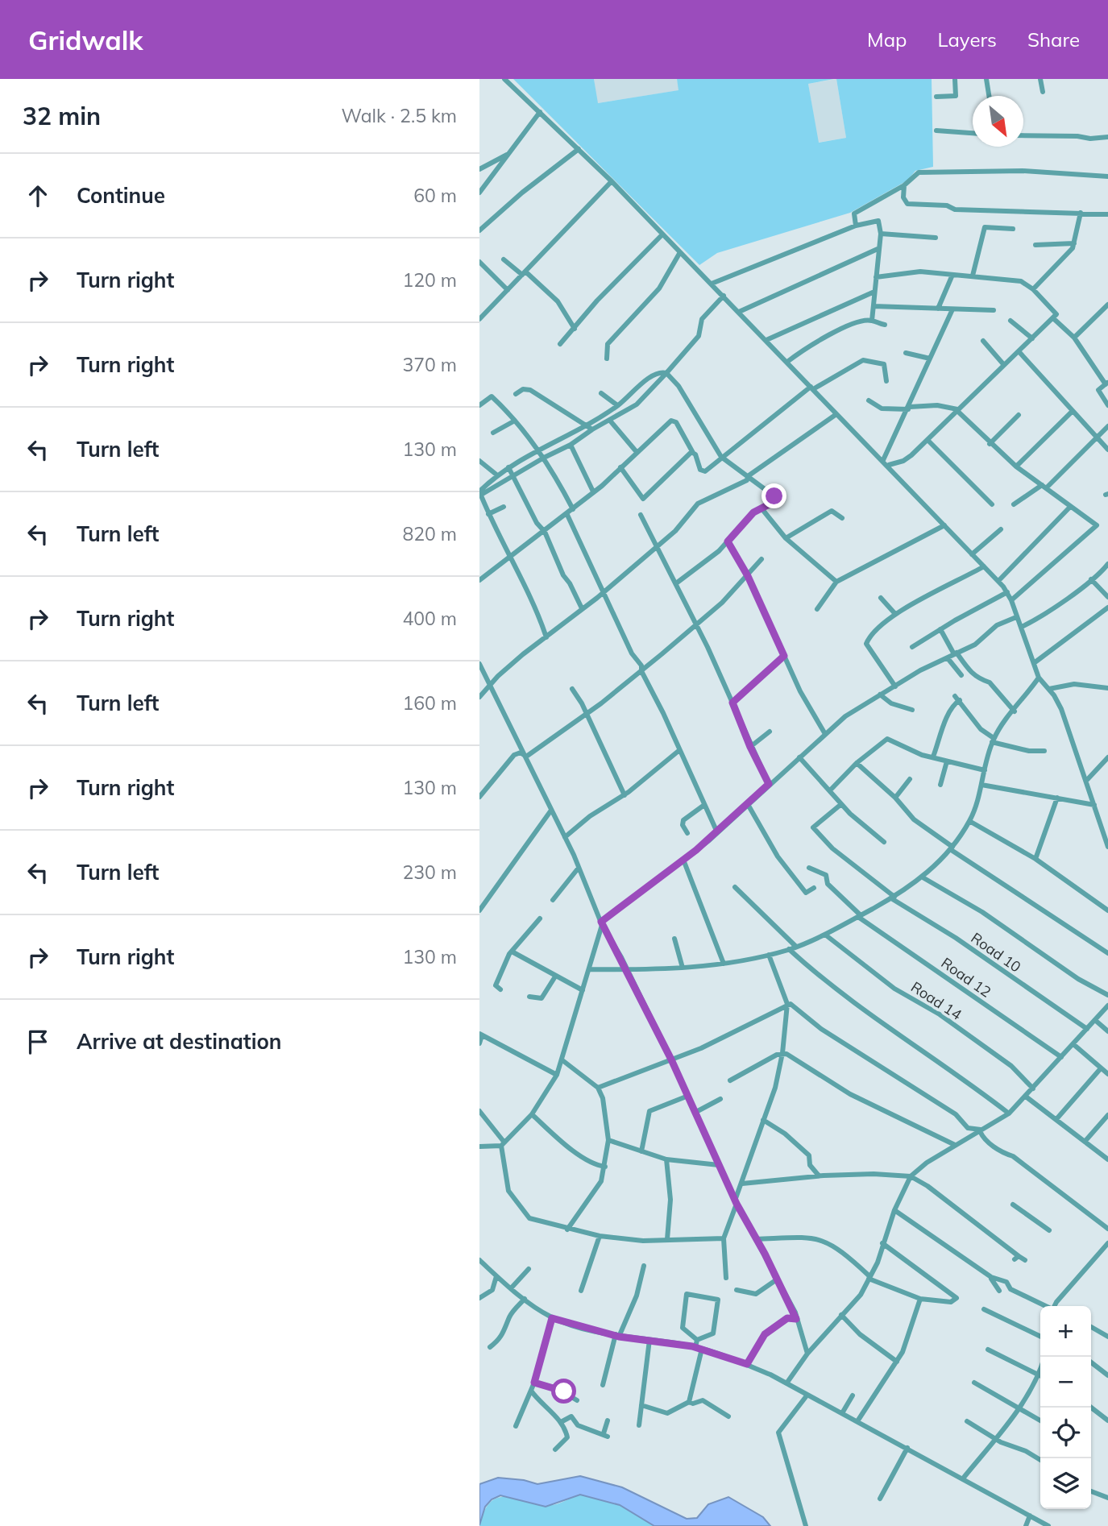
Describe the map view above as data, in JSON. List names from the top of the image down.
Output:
{
  "streets": {
    "street": ["Road 10", "Road 12", "Road 14"]
  },
  "north": "bottom right",
  "page": {
    "header": "Gridwalk",
    "nav": ["Map", "Layers", "Share"],
    "heading": ["32 min", "Walk · 2.5 km"],
    "list": [
      ["Continue", "60 m"],
      ["Turn right", "120 m"],
      ["Turn right", "370 m"],
      ["Turn left", "130 m"],
      ["Turn left", "820 m"],
      ["Turn right", "400 m"],
      ["Turn left", "160 m"],
      ["Turn right", "130 m"],
      ["Turn left", "230 m"],
      ["Turn right", "130 m"],
      "Arrive at destination"
    ],
    "map_buttons": ["+", "−"]
  }
}
